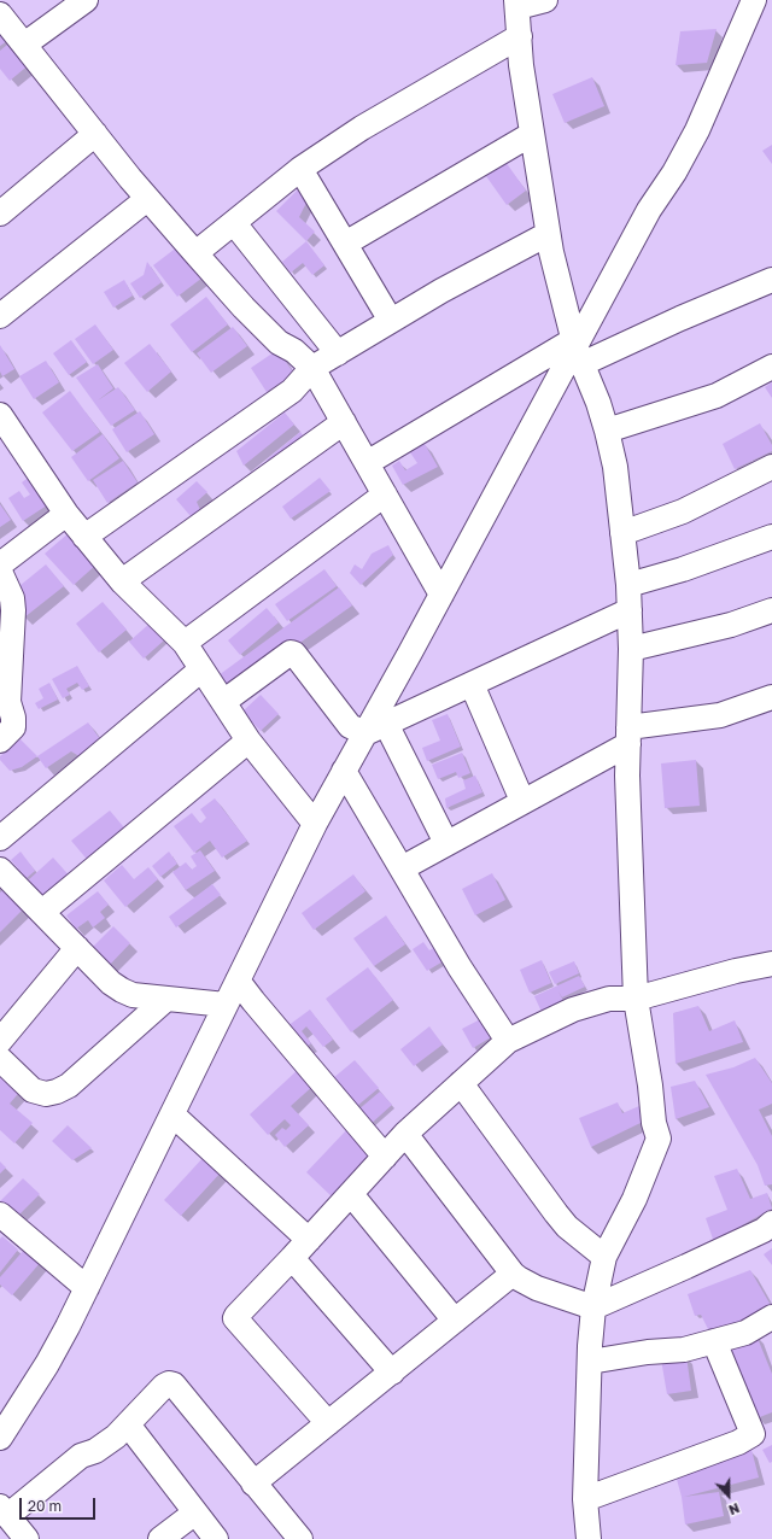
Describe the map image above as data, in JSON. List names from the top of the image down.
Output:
{
  "scale_bar": "20 m",
  "north": "bottom"
}
